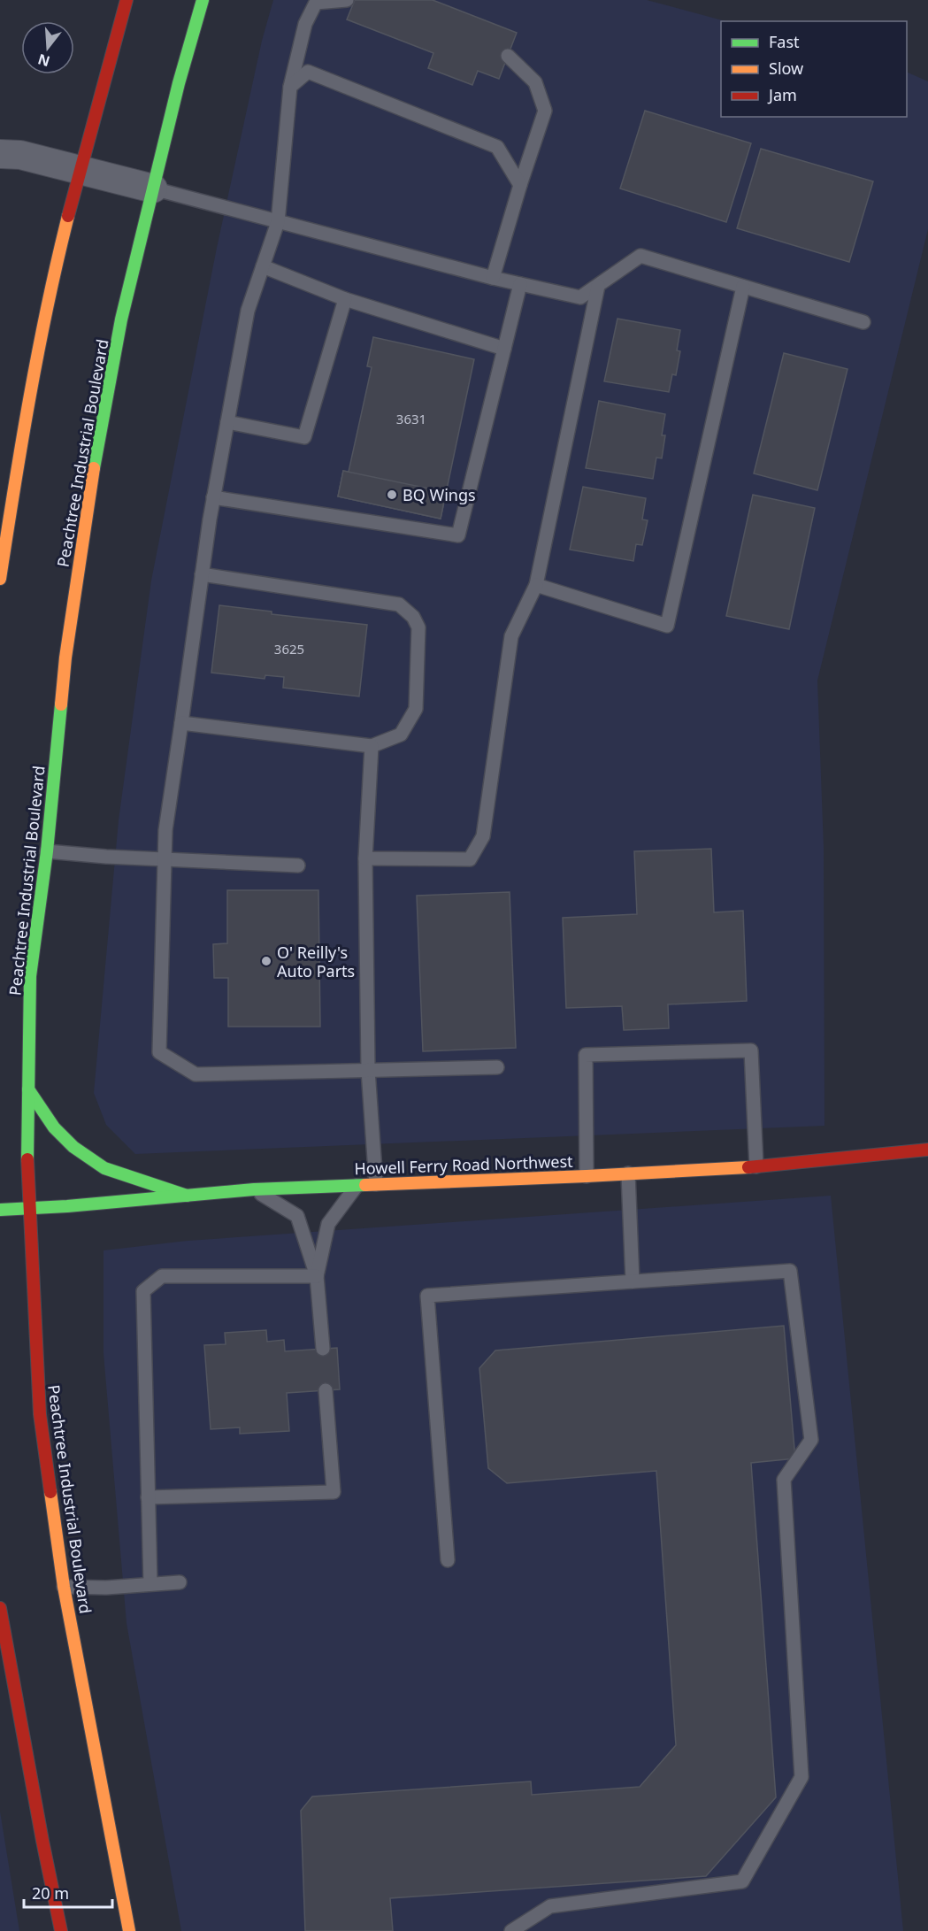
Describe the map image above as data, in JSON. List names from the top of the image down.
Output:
{
  "streets": {
    "main road": ["Peachtree Industrial Boulevard", "Howell Ferry Road Northwest"]
  },
  "crossings": [
    ["Peachtree Industrial Boulevard", "Howell Ferry Road Northwest"]
  ],
  "places": ["BQ Wings", "O' Reilly's Auto Parts"],
  "house_numbers": ["3631", "3625"],
  "legend": ["Fast", "Slow", "Jam"],
  "scale_bar": "20 m",
  "north": "bottom"
}
